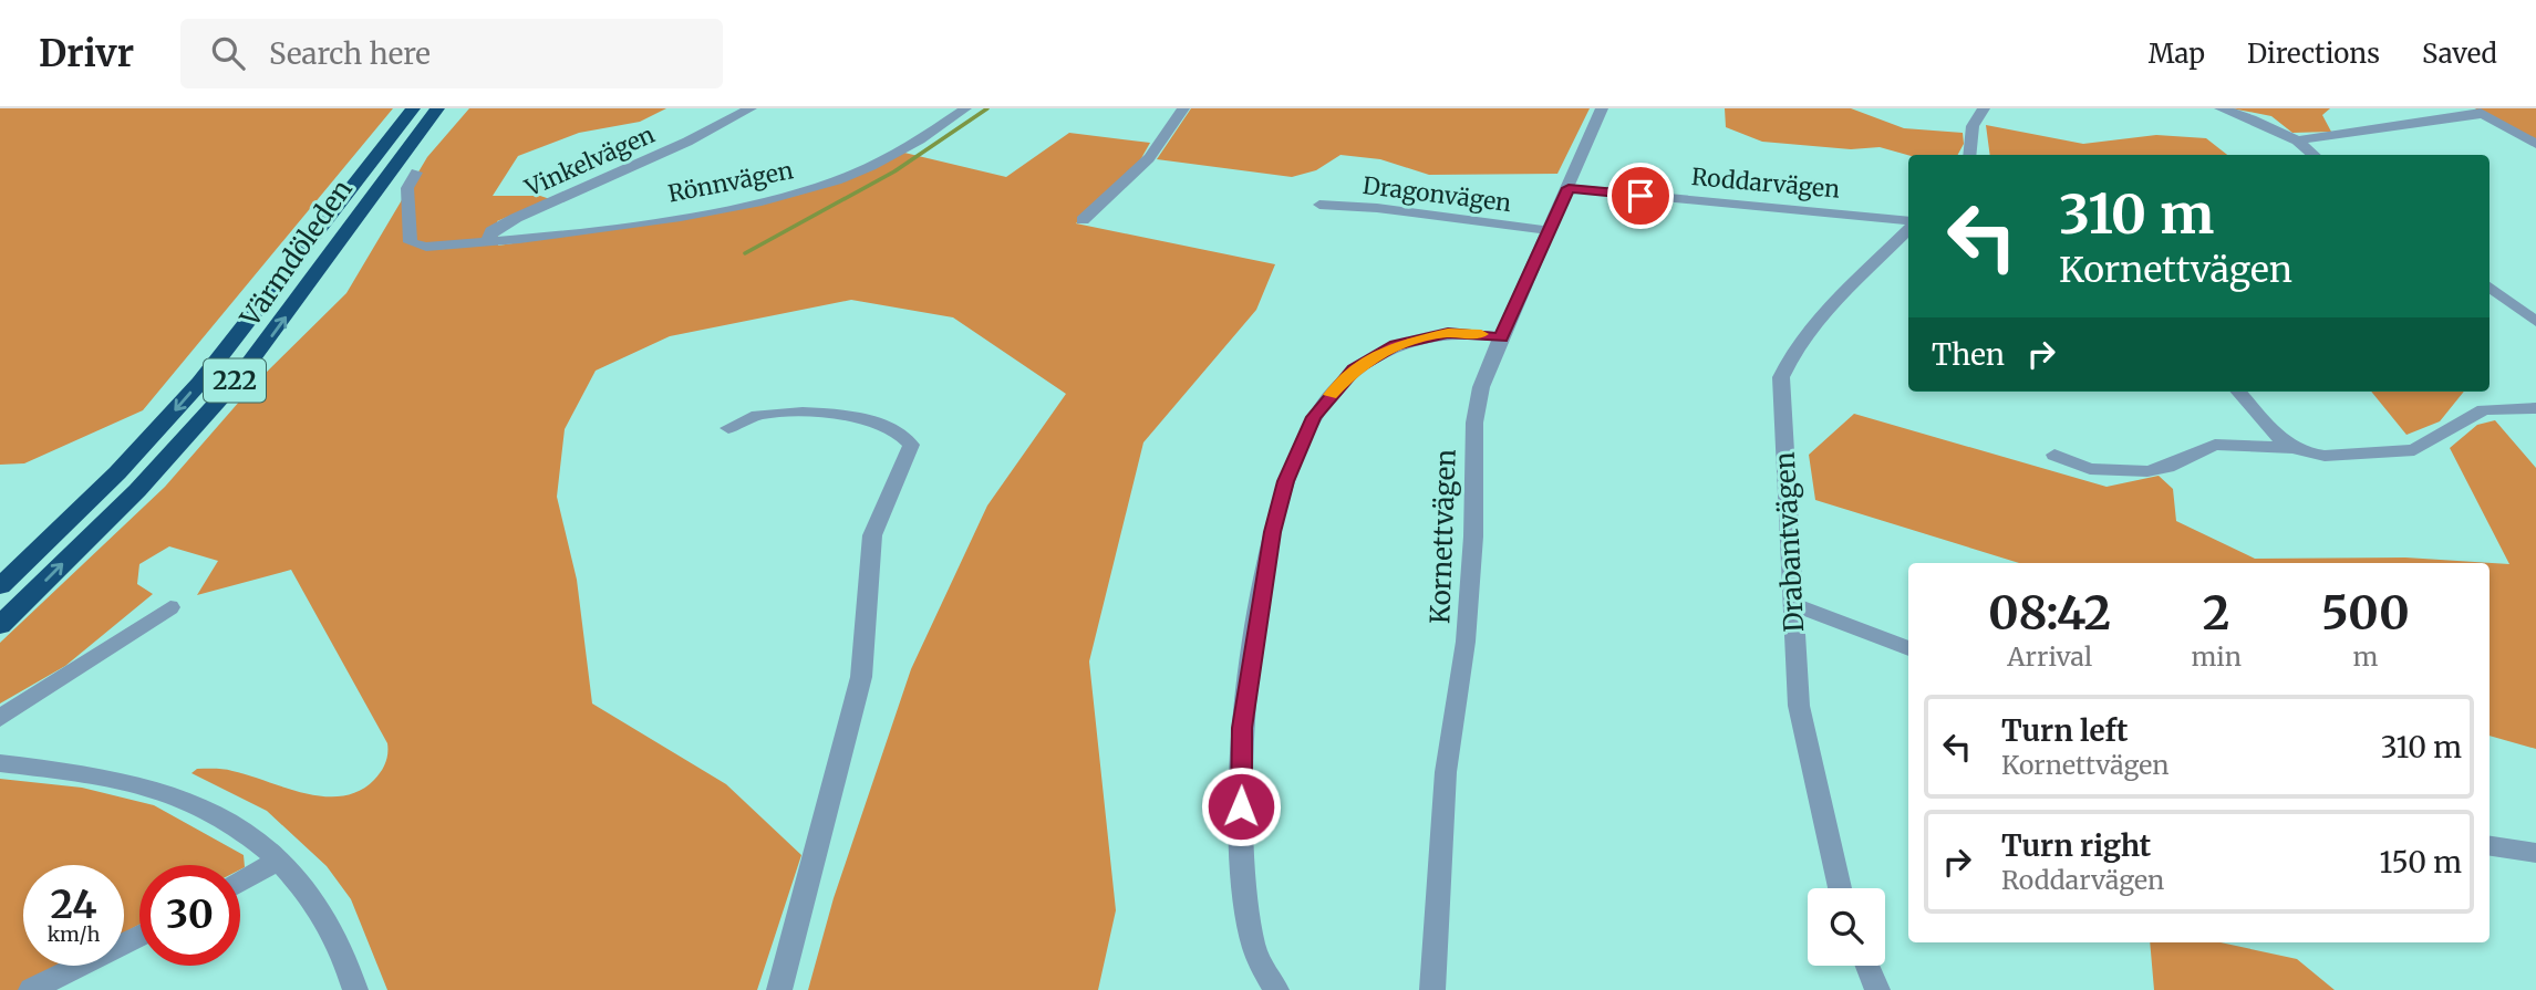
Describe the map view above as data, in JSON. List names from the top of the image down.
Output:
{
  "streets": {
    "highway": ["Värmdöleden", "222"],
    "street": [
      "Vinkelvägen",
      "Rönnvägen",
      "Roddarvägen",
      "Dragonvägen",
      "Kornettvägen",
      "Drabantvägen"
    ]
  },
  "crossings": [
    ["Vinkelvägen", "Rönnvägen"],
    ["Roddarvägen", "Kornettvägen"],
    ["Dragonvägen", "Kornettvägen"]
  ],
  "page": {
    "header": "Drivr",
    "search": "Search here",
    "nav": ["Map", "Directions", "Saved"],
    "turn": ["310 m", "Kornettvägen"],
    "then": "Then",
    "eta": [
      "08:42",
      "Arrival",
      "2",
      "min",
      "500",
      "m"
    ],
    "list": [
      {
        "name": "Turn left",
        "note": "Kornettvägen",
        "value": "310 m"
      },
      {
        "name": "Turn right",
        "note": "Roddarvägen",
        "value": "150 m"
      }
    ],
    "speed": "24 km/h",
    "limit": "30"
  }
}
